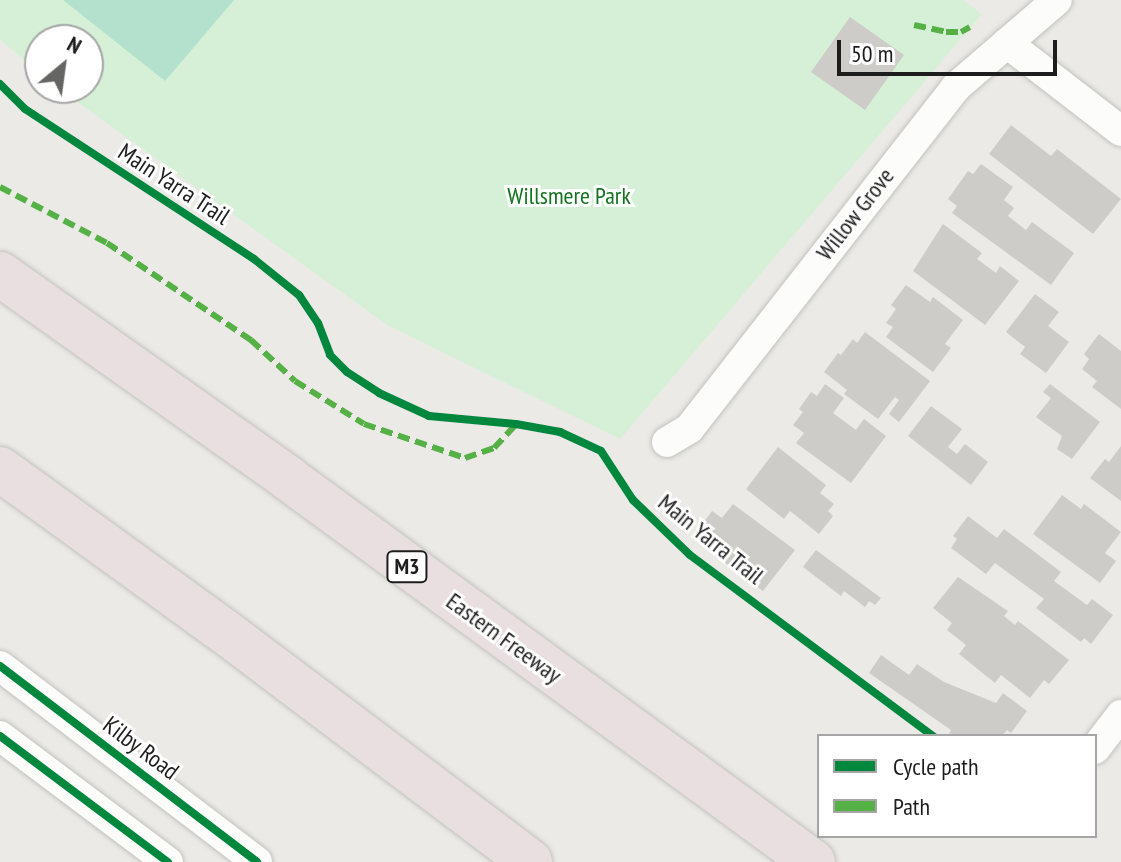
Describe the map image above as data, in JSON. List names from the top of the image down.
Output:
{
  "streets": {
    "highway": ["M3", "Eastern Freeway"],
    "street": ["Willow Grove", "Kilby Road"],
    "cycle path": ["Main Yarra Trail"]
  },
  "parks": ["Willsmere Park"],
  "legend": ["Cycle path", "Path"],
  "scale_bar": "50 m",
  "north": "top right"
}
